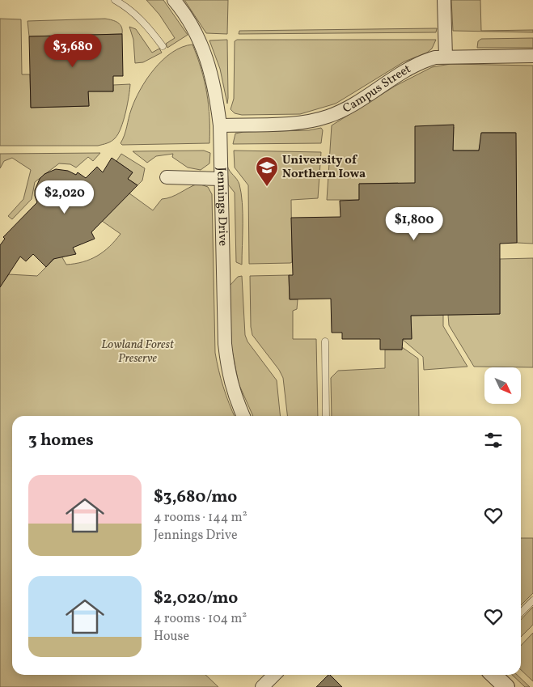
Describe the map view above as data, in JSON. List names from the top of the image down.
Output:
{
  "streets": {
    "street": ["Campus Street", "Jennings Drive"]
  },
  "crossings": [
    ["Campus Street", "Jennings Drive"]
  ],
  "parks": ["Lowland Forest Preserve"],
  "places": {
    "school or university": ["University of Northern Iowa"]
  },
  "north": "bottom right",
  "page": {
    "price": ["$3,680", "$2,020", "$1,800"],
    "heading": "3 homes",
    "list": [
      {
        "name": "$3,680/mo",
        "note": "4 rooms · 144 m² · Jennings Drive"
      },
      {
        "name": "$2,020/mo",
        "note": "4 rooms · 104 m² · House"
      }
    ]
  }
}
